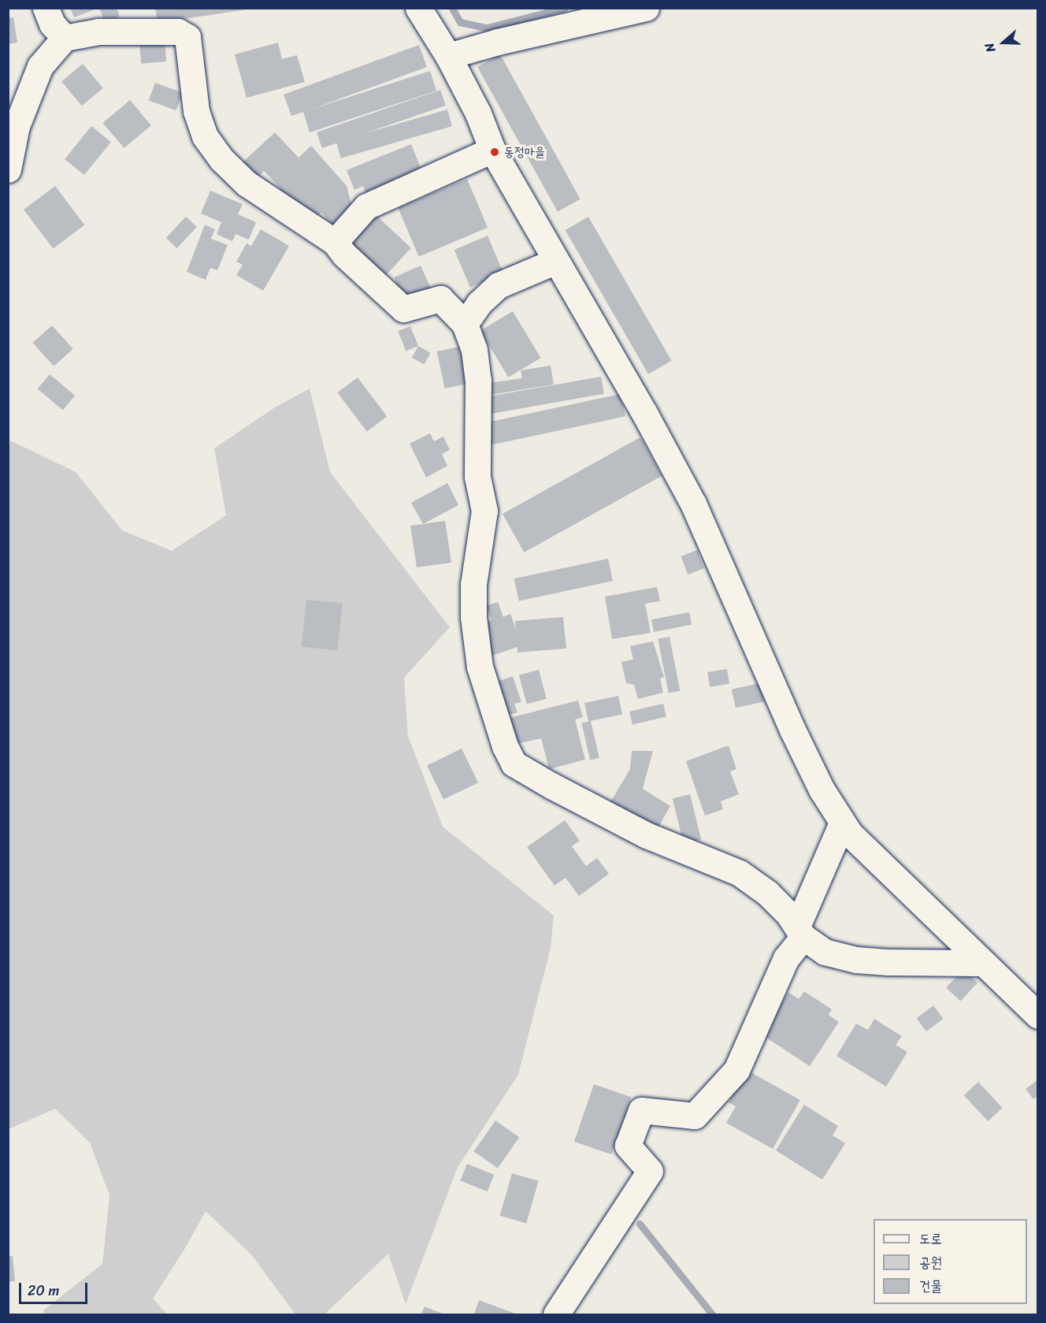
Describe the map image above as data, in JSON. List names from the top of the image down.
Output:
{
  "places": ["동정마을"],
  "legend": ["도로", "공원", "건물"],
  "scale_bar": "20 m",
  "north": "left"
}
